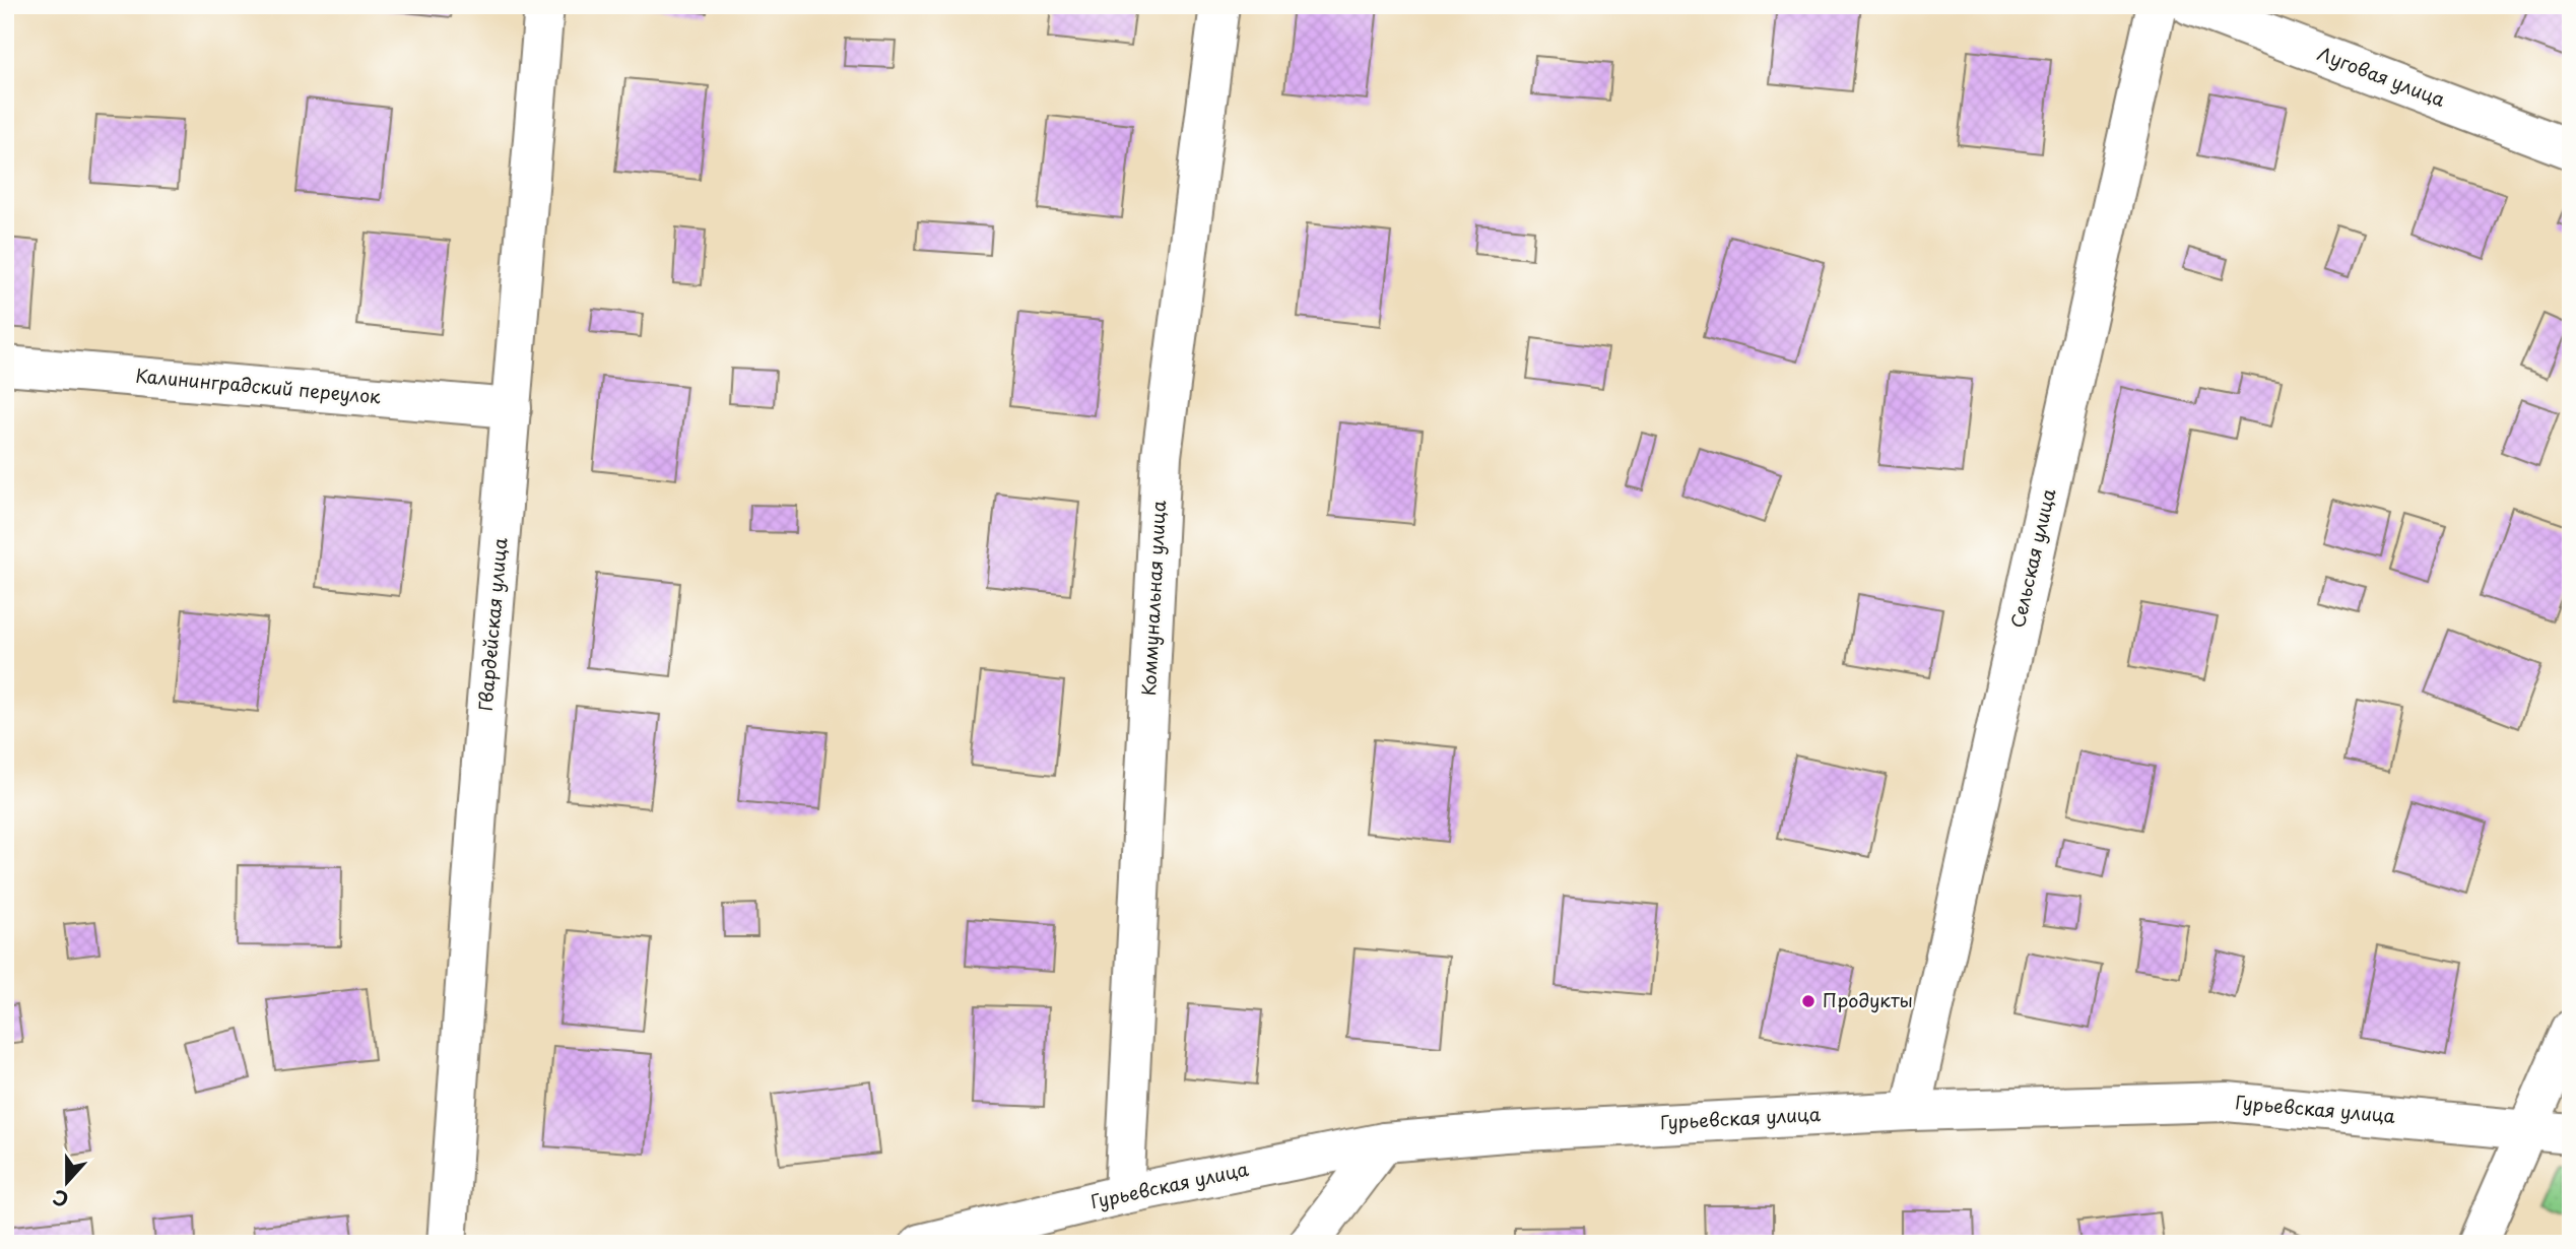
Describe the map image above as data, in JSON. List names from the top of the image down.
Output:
{
  "streets": {
    "street": [
      "Луговая улица",
      "Калининградский переулок",
      "Сельская улица",
      "Коммунальная улица",
      "Гвардейская улица",
      "Гурьевская улица"
    ]
  },
  "crossings": [
    ["Калининградский переулок", "Гвардейская улица"],
    ["Сельская улица", "Гурьевская улица"],
    ["Коммунальная улица", "Гурьевская улица"]
  ],
  "places": ["Продукты"],
  "north": "bottom"
}
